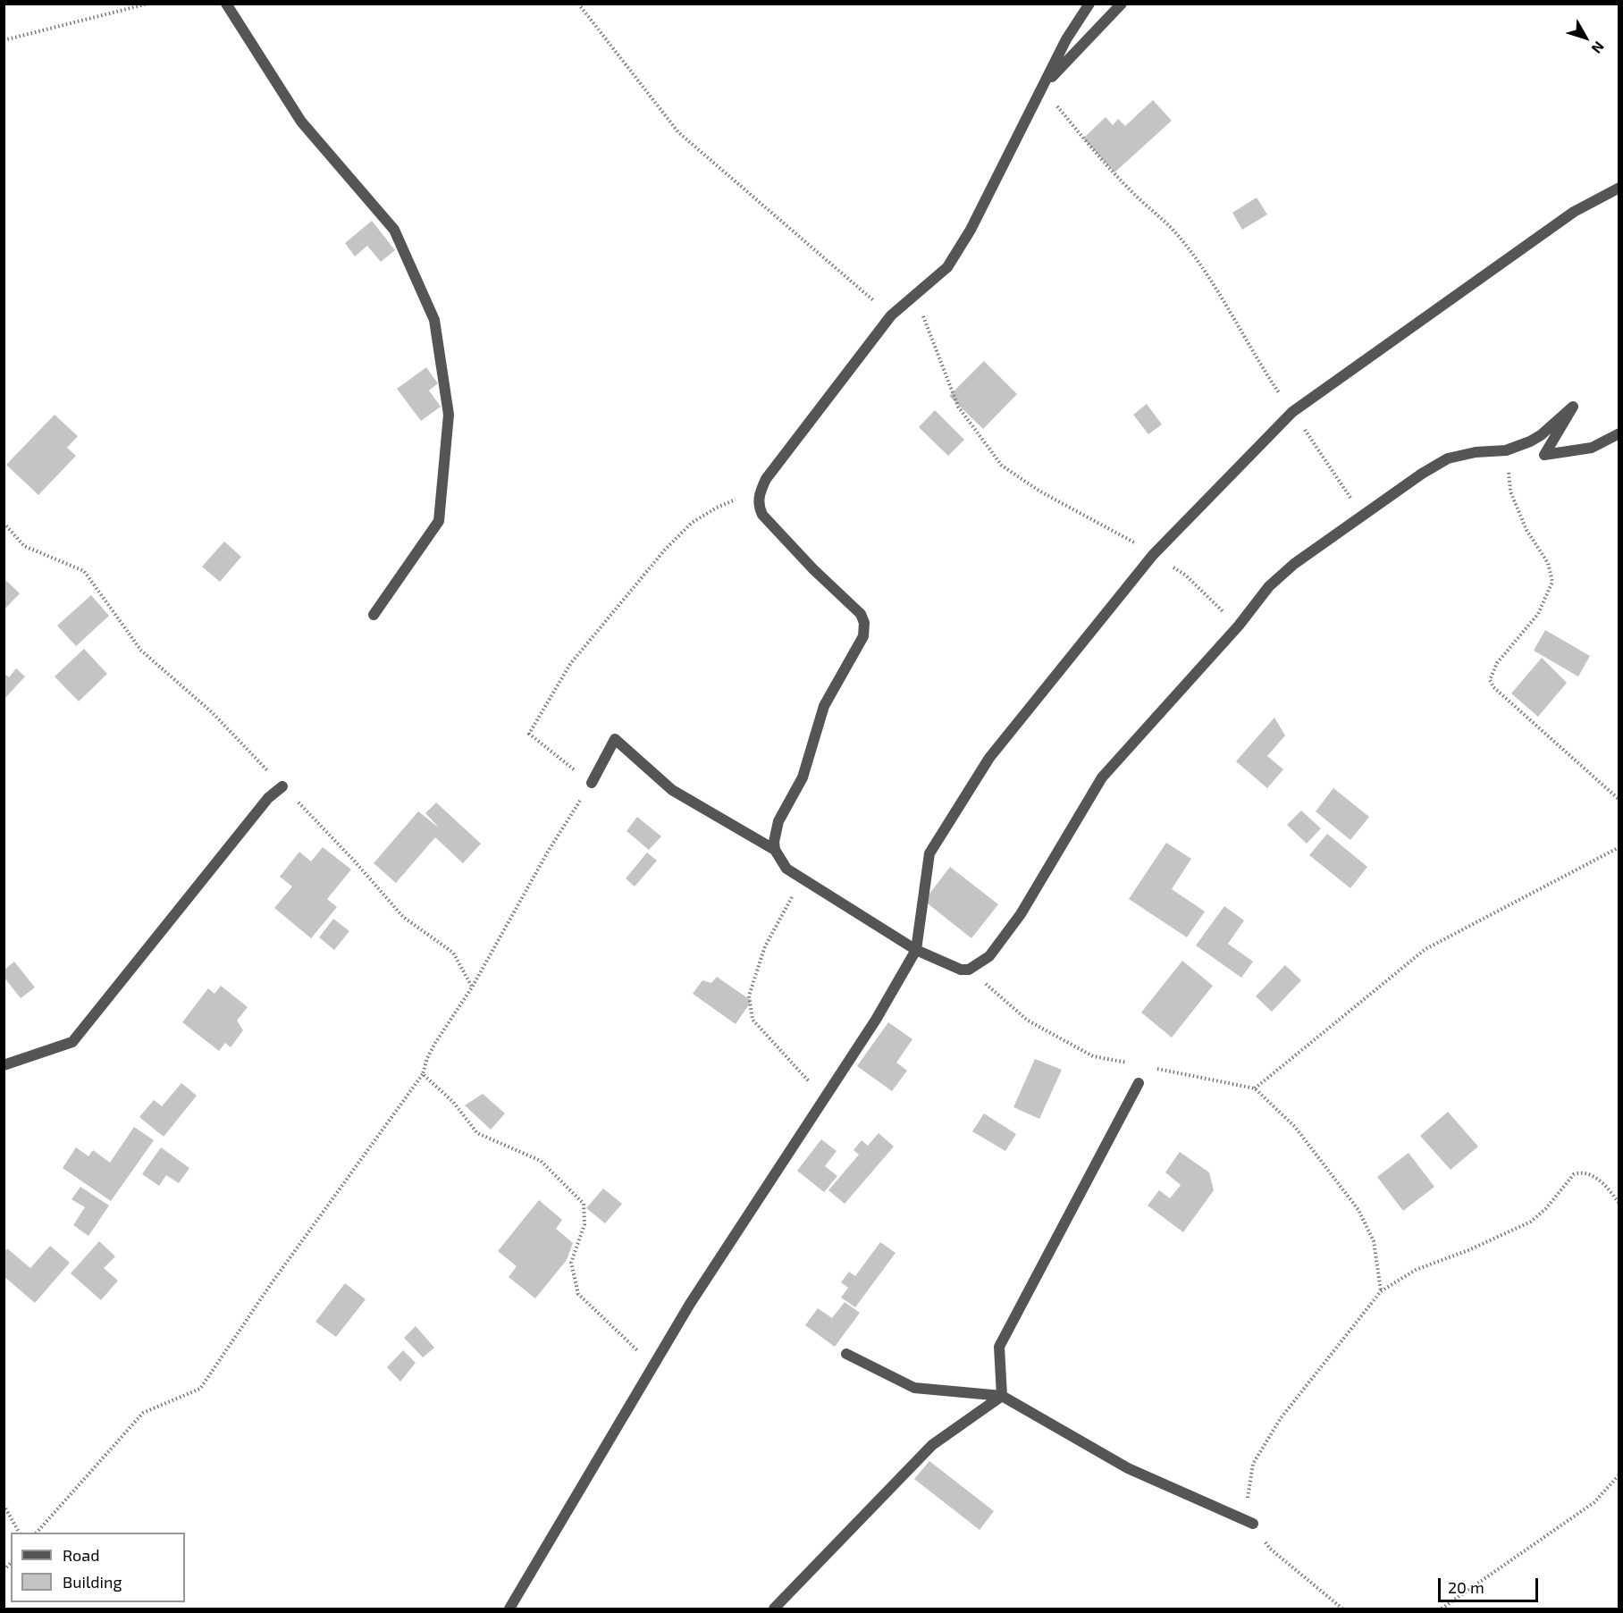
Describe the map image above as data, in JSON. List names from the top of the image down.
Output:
{
  "legend": ["Road", "Building"],
  "scale_bar": "20 m",
  "north": "bottom right"
}
